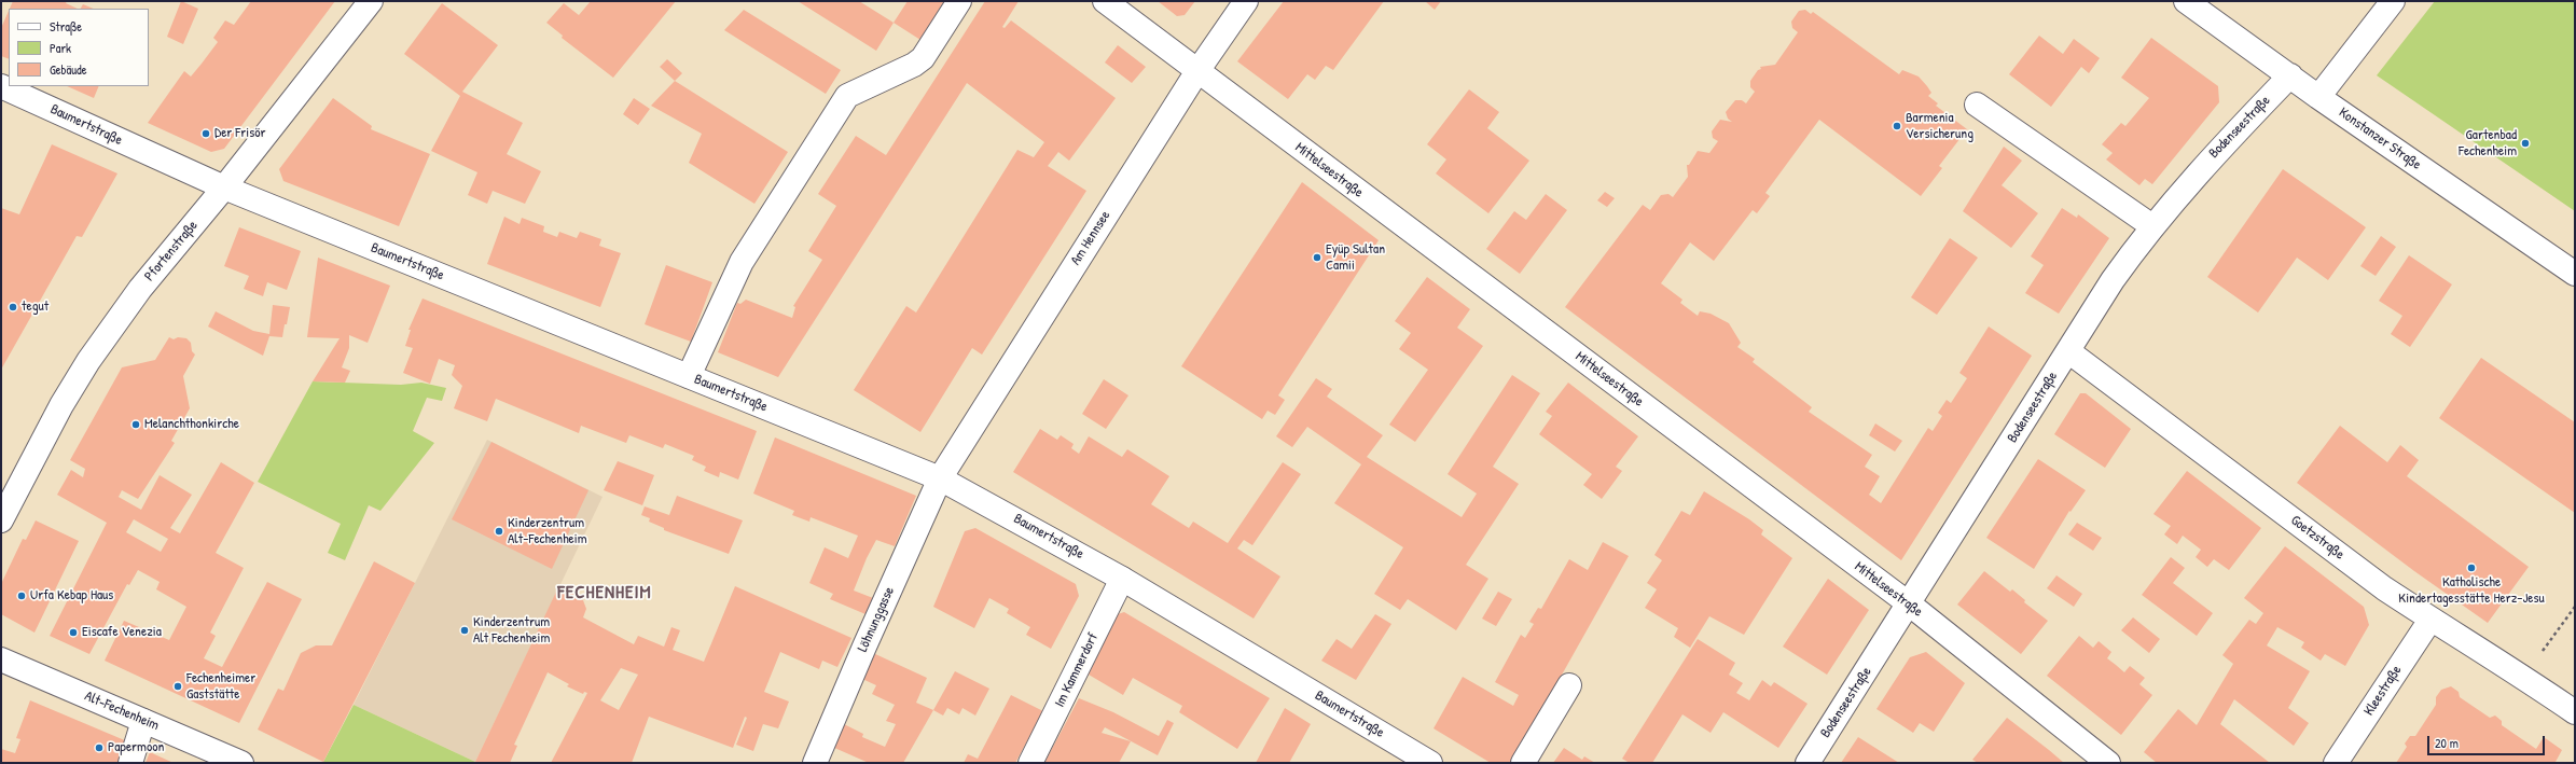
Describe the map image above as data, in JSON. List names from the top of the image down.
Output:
{
  "streets": {
    "street": [
      "Baumertstraße",
      "Bodenseestraße",
      "Konstanzer Straße",
      "Mittelseestraße",
      "Am Hennsee",
      "Pfortenstraße",
      "Goetzstraße",
      "Löhnunggasse",
      "Im Kammerdorf",
      "Kleestraße",
      "Alt-Fechenheim"
    ]
  },
  "crossings": [
    ["Baumertstraße", "Am Hennsee"],
    ["Baumertstraße", "Pfortenstraße"],
    ["Baumertstraße", "Löhnunggasse"],
    ["Baumertstraße", "Im Kammerdorf"],
    ["Bodenseestraße", "Konstanzer Straße"],
    ["Bodenseestraße", "Mittelseestraße"],
    ["Bodenseestraße", "Goetzstraße"],
    ["Mittelseestraße", "Am Hennsee"],
    ["Am Hennsee", "Löhnunggasse"],
    ["Goetzstraße", "Kleestraße"]
  ],
  "districts": ["FECHENHEIM"],
  "places": [
    "Barmenia Versicherung",
    "Der Frisör",
    "Gartenbad Fechenheim",
    "Eyüp Sultan Camii",
    "tegut",
    "Melanchthonkirche",
    "Kinderzentrum Alt-Fechenheim",
    "Katholische Kindertagesstätte Herz-Jesu",
    "Urfa Kebap Haus",
    "Kinderzentrum Alt Fechenheim",
    "Eiscafe Venezia",
    "Fechenheimer Gaststätte",
    "Papermoon"
  ],
  "legend": ["Straße", "Park", "Gebäude"],
  "scale_bar": "20 m"
}
